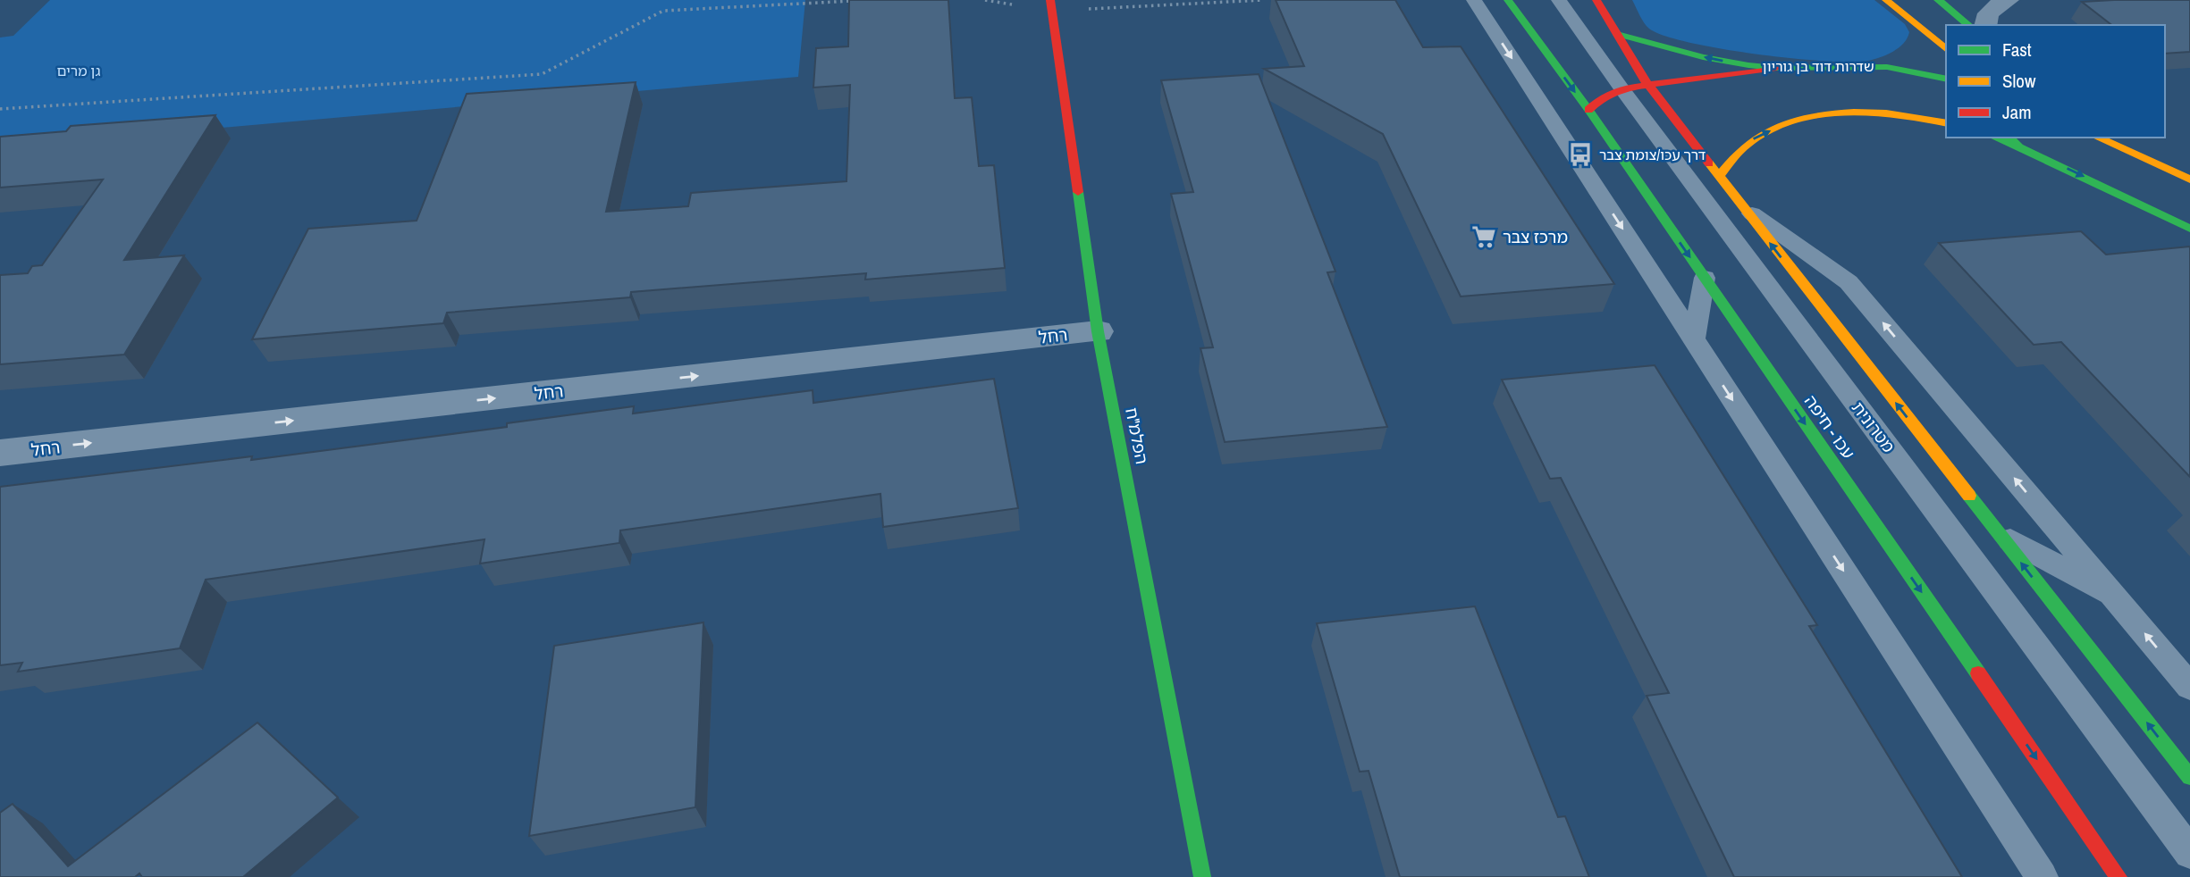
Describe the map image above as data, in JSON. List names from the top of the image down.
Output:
{
  "streets": {
    "main road": ["שדרות דוד בן גוריון", "עכו - חיפה", "הפלמ\"ח"],
    "street": ["רחל"],
    "lane": ["מטרונית"]
  },
  "crossings": [
    ["רחל", "הפלמ\"ח"]
  ],
  "one_way": ["רחל"],
  "parks": ["גן מרים"],
  "places": {
    "bus stop": ["דרך עכו/צומת צבר"],
    "supermarket": ["מרכז צבר"]
  },
  "legend": ["Fast", "Slow", "Jam"]
}
